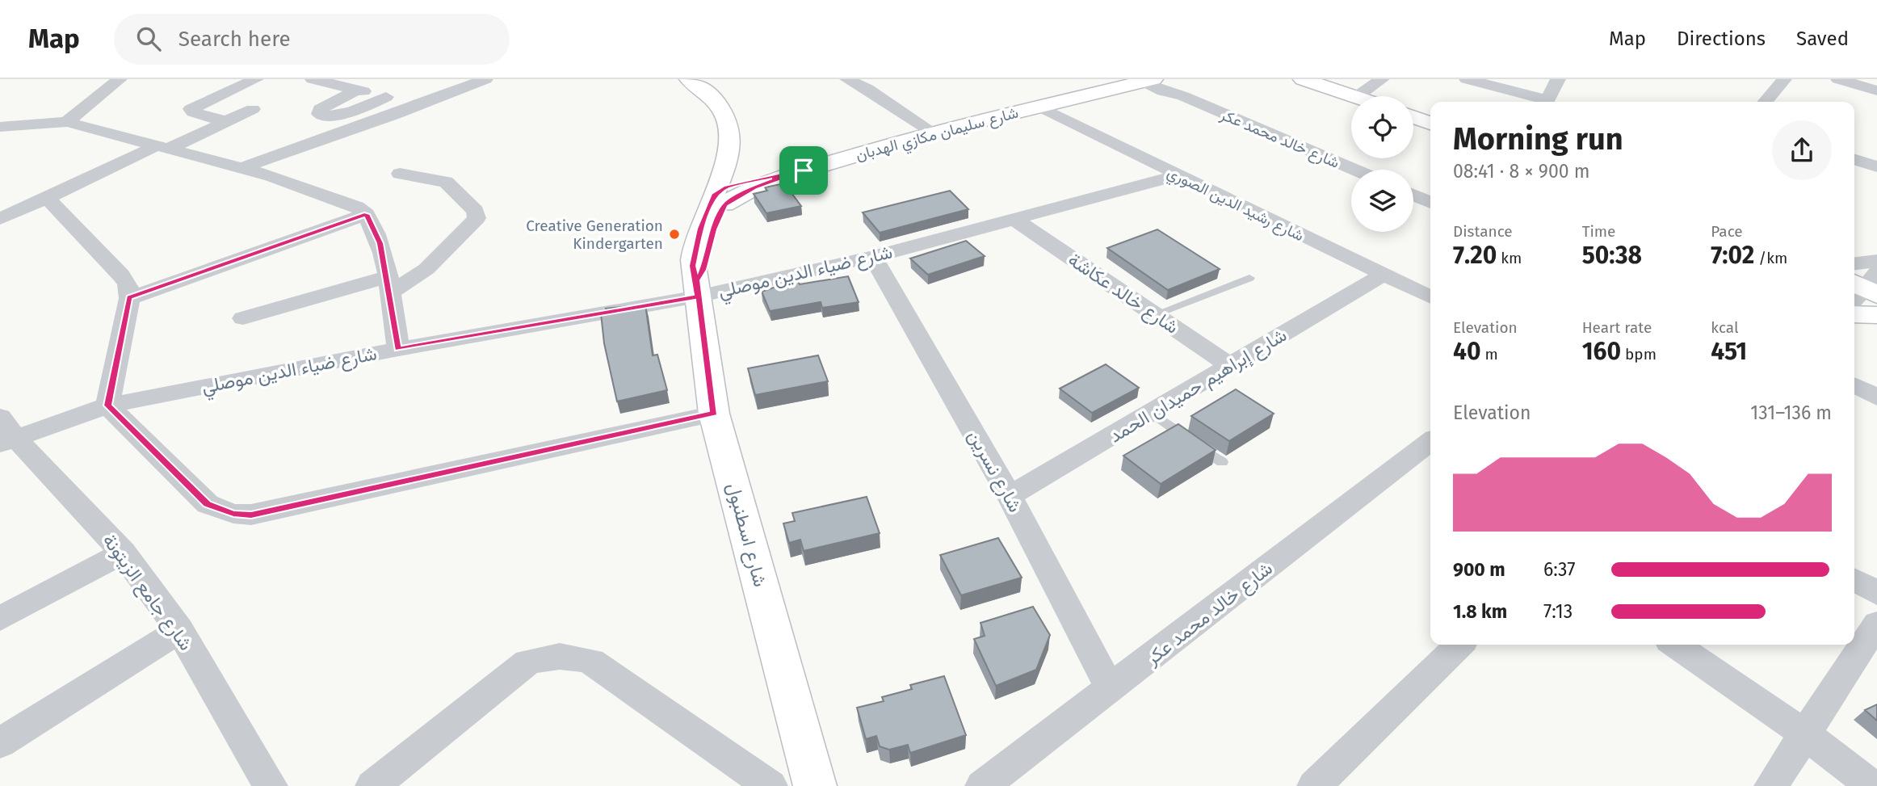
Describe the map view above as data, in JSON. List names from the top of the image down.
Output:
{
  "streets": {
    "street": [
      "شارع سليمان مكازي الهدبان",
      "شارع خالد محمد عكر",
      "شارع رشيد الدين الصوري",
      "شارع ضياء الدين موصلي",
      "شارع خالد عكاشة",
      "شارع إبراهيم حميدان الحمد",
      "شارع نسرين",
      "شارع اسطنبول",
      "شارع جامع الزيتونة"
    ]
  },
  "crossings": [
    ["شارع سليمان مكازي الهدبان", "شارع خالد محمد عكر"],
    ["شارع سليمان مكازي الهدبان", "شارع رشيد الدين الصوري"],
    ["شارع سليمان مكازي الهدبان", "شارع اسطنبول"],
    ["شارع خالد محمد عكر", "شارع نسرين"],
    ["شارع رشيد الدين الصوري", "شارع ضياء الدين موصلي"],
    ["شارع رشيد الدين الصوري", "شارع إبراهيم حميدان الحمد"],
    ["شارع ضياء الدين موصلي", "شارع خالد عكاشة"],
    ["شارع ضياء الدين موصلي", "شارع نسرين"],
    ["شارع ضياء الدين موصلي", "شارع اسطنبول"],
    ["شارع ضياء الدين موصلي", "شارع جامع الزيتونة"],
    ["شارع خالد عكاشة", "شارع إبراهيم حميدان الحمد"],
    ["شارع إبراهيم حميدان الحمد", "شارع نسرين"]
  ],
  "places": ["Creative Generation Kindergarten"],
  "page": {
    "header": "Map",
    "search": "Search here",
    "nav": ["Map", "Directions", "Saved"],
    "heading": ["Morning run", "08:41 · 8 × 900 m"],
    "stats": [
      ["Distance", "7.20 km"],
      ["Time", "50:38"],
      ["Pace", "7:02 /km"],
      ["Elevation", "40 m"],
      ["Heart rate", "160 bpm"],
      ["kcal", "451"]
    ],
    "chart": ["Elevation", "131–136 m"],
    "list": [
      {
        "name": "900 m",
        "note": "6:37"
      },
      {
        "name": "1.8 km",
        "note": "7:13"
      }
    ]
  }
}
